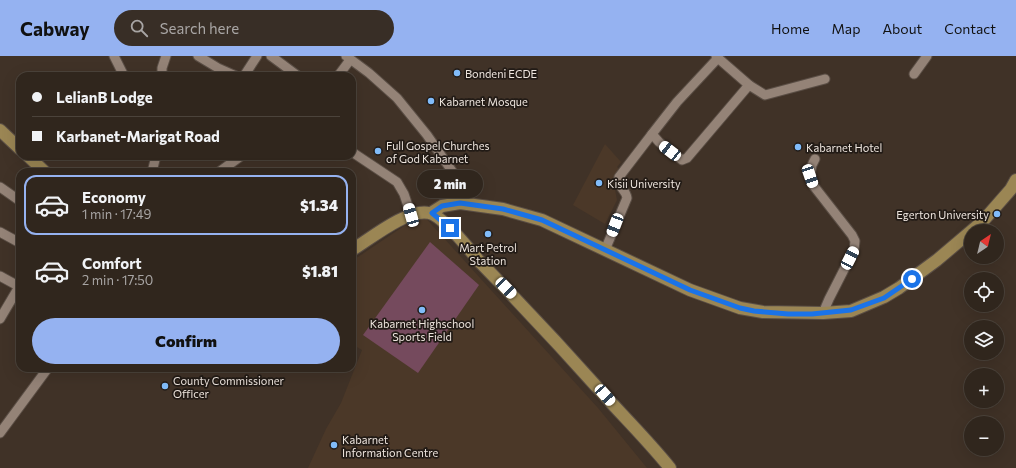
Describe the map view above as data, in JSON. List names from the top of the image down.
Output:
{
  "places": [
    "Bondeni ECDE",
    "Kabarnet Mosque",
    "Kabarnet Hotel",
    "Full Gospel Churches of God Kabarnet",
    "Kisii University",
    "Egerton University",
    "Mart Petrol Station",
    "Kabarnet Highschool Sports Field",
    "County Commissioner Officer",
    "Kabarnet Information Centre"
  ],
  "north": "top right",
  "page": {
    "header": "Cabway",
    "search": "Search here",
    "nav": [
      "Home",
      "Map",
      "About",
      "Contact"
    ],
    "banner": ["LelianB Lodge", "Karbanet-Marigat Road"],
    "bubble": "2 min",
    "list": [
      {
        "name": "Economy",
        "note": "1 min · 17:49",
        "value": "$1.34"
      },
      {
        "name": "Comfort",
        "note": "2 min · 17:50",
        "value": "$1.81"
      }
    ],
    "map_buttons": ["+", "−"],
    "buttons": "Confirm"
  }
}
